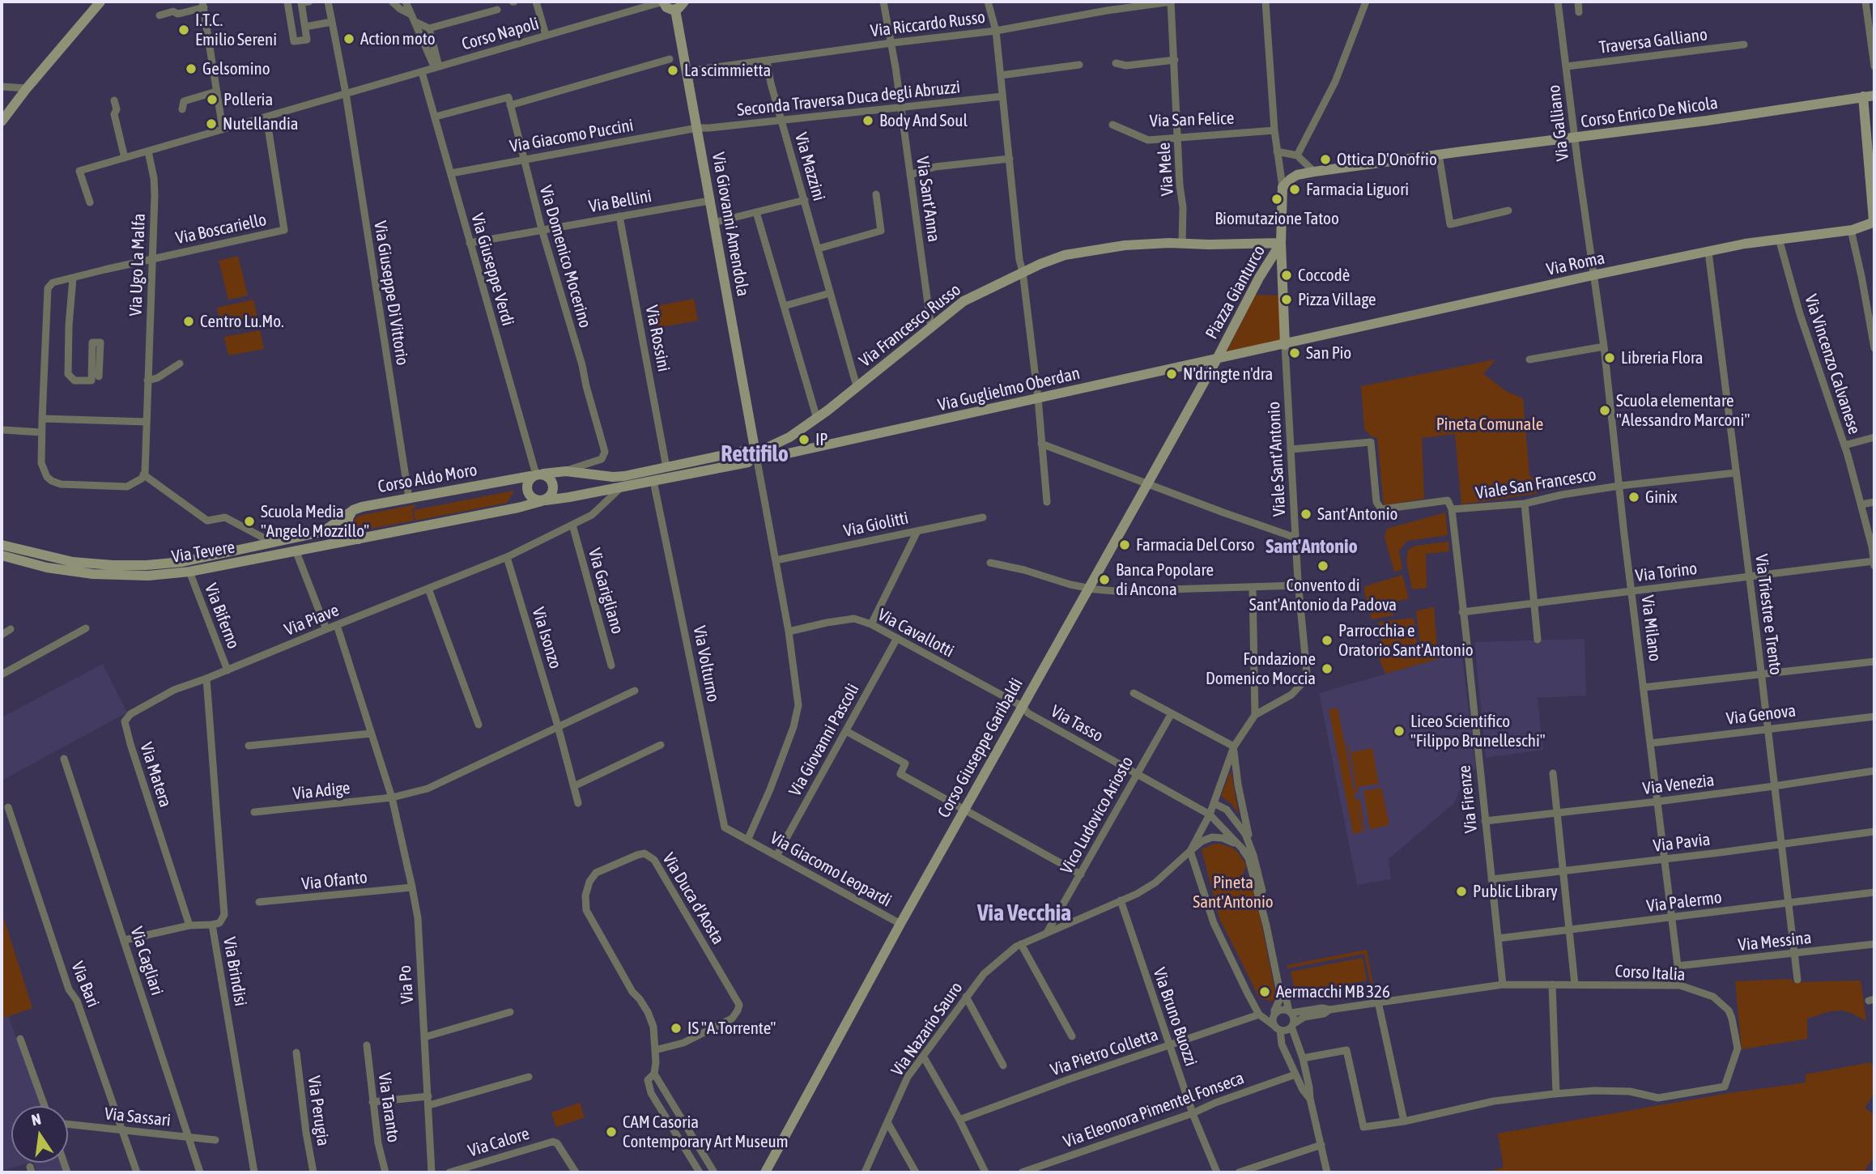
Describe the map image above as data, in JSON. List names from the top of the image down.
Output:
{
  "streets": {
    "street": [
      "Via Riccardo Russo",
      "Corso Napoli",
      "Traversa Galliano",
      "Seconda Traversa Duca degli Abruzzi",
      "Corso Enrico De Nicola",
      "Via San Felice",
      "Via Galliano",
      "Via Giacomo Puccini",
      "Via Mazzini",
      "Via Mele",
      "Via Sant'Anna",
      "Via Bellini",
      "Via Giovanni Amendola",
      "Via Boscariello",
      "Via Domenico Mocerino",
      "Via Roma",
      "Via Ugo La Malfa",
      "Via Giuseppe Verdi",
      "Piazza Gianturco",
      "Via Giuseppe Di Vittorio",
      "Via Francesco Russo",
      "Via Rossini",
      "Via Vincenzo Calvanese",
      "Via Guglielmo Oberdan",
      "Viale Sant'Antonio",
      "Corso Aldo Moro",
      "Viale San Francesco",
      "Via Giolitti",
      "Via Tevere",
      "Via Torino",
      "Via Garigliano",
      "Via Triestre e Trento",
      "Via Biferno",
      "Via Piave",
      "Via Milano",
      "Via Cavallotti",
      "Via Isonzo",
      "Via Volturno",
      "Via Genova",
      "Via Tasso",
      "Via Giovanni Pascoli",
      "Corso Giuseppe Garibaldi",
      "Via Matera",
      "Via Venezia",
      "Via Adige",
      "Via Firenze",
      "Vico Ludovico Ariosto",
      "Via Pavia",
      "Via Giacomo Leopardi",
      "Via Ofanto",
      "Via Duca d'Aosta",
      "Via Palermo",
      "Via Messina",
      "Via Cagliari",
      "Via Brindisi",
      "Corso Italia",
      "Via Bari",
      "Via Po",
      "Via Bruno Buozzi",
      "Via Nazario Sauro",
      "Via Pietro Colletta",
      "Via Taranto",
      "Via Eleonora Pimentel Fonseca",
      "Via Perugia",
      "Via Sassari",
      "Via Calore"
    ]
  },
  "crossings": [
    ["Via Riccardo Russo", "Via Mazzini"],
    ["Via Riccardo Russo", "Via Mele"],
    ["Via Riccardo Russo", "Via Sant'Anna"],
    ["Via Riccardo Russo", "Via Giovanni Amendola"],
    ["Corso Napoli", "Via Boscariello"],
    ["Corso Napoli", "Via Ugo La Malfa"],
    ["Corso Napoli", "Via Giuseppe Verdi"],
    ["Corso Napoli", "Via Giuseppe Di Vittorio"],
    ["Traversa Galliano", "Via Galliano"],
    ["Seconda Traversa Duca degli Abruzzi", "Via Giacomo Puccini"],
    ["Seconda Traversa Duca degli Abruzzi", "Via Mazzini"],
    ["Seconda Traversa Duca degli Abruzzi", "Via Sant'Anna"],
    ["Seconda Traversa Duca degli Abruzzi", "Via Giovanni Amendola"],
    ["Corso Enrico De Nicola", "Via Galliano"],
    ["Via San Felice", "Via Mele"],
    ["Via Galliano", "Via Roma"],
    ["Via Galliano", "Via Milano"],
    ["Via Giacomo Puccini", "Via Giovanni Amendola"],
    ["Via Giacomo Puccini", "Via Domenico Mocerino"],
    ["Via Giacomo Puccini", "Via Giuseppe Verdi"],
    ["Via Mazzini", "Via Francesco Russo"],
    ["Via Mele", "Via Francesco Russo"],
    ["Via Sant'Anna", "Via Francesco Russo"],
    ["Via Bellini", "Via Giovanni Amendola"],
    ["Via Bellini", "Via Domenico Mocerino"],
    ["Via Bellini", "Via Giuseppe Verdi"],
    ["Via Bellini", "Via Rossini"],
    ["Via Giovanni Amendola", "Via Francesco Russo"],
    ["Via Giovanni Amendola", "Via Guglielmo Oberdan"],
    ["Via Giovanni Amendola", "Corso Aldo Moro"],
    ["Via Boscariello", "Via Ugo La Malfa"],
    ["Via Domenico Mocerino", "Corso Aldo Moro"],
    ["Via Roma", "Piazza Gianturco"],
    ["Via Roma", "Via Vincenzo Calvanese"],
    ["Via Roma", "Viale Sant'Antonio"],
    ["Via Roma", "Via Triestre e Trento"],
    ["Via Roma", "Via Milano"],
    ["Via Giuseppe Verdi", "Corso Aldo Moro"],
    ["Via Giuseppe Verdi", "Via Tevere"],
    ["Piazza Gianturco", "Via Francesco Russo"],
    ["Piazza Gianturco", "Via Guglielmo Oberdan"],
    ["Piazza Gianturco", "Viale Sant'Antonio"],
    ["Piazza Gianturco", "Corso Giuseppe Garibaldi"],
    ["Via Giuseppe Di Vittorio", "Corso Aldo Moro"],
    ["Via Francesco Russo", "Via Guglielmo Oberdan"],
    ["Via Rossini", "Corso Aldo Moro"],
    ["Via Vincenzo Calvanese", "Via Torino"],
    ["Via Guglielmo Oberdan", "Corso Giuseppe Garibaldi"],
    ["Viale Sant'Antonio", "Viale San Francesco"],
    ["Viale Sant'Antonio", "Via Tasso"],
    ["Viale Sant'Antonio", "Via Nazario Sauro"],
    ["Corso Aldo Moro", "Via Tevere"],
    ["Viale San Francesco", "Via Triestre e Trento"],
    ["Viale San Francesco", "Via Milano"],
    ["Viale San Francesco", "Via Firenze"],
    ["Via Tevere", "Via Biferno"],
    ["Via Tevere", "Via Piave"],
    ["Via Torino", "Via Triestre e Trento"],
    ["Via Torino", "Via Milano"],
    ["Via Torino", "Via Firenze"],
    ["Via Garigliano", "Via Piave"],
    ["Via Triestre e Trento", "Via Genova"],
    ["Via Triestre e Trento", "Via Venezia"],
    ["Via Triestre e Trento", "Via Pavia"],
    ["Via Triestre e Trento", "Via Palermo"],
    ["Via Triestre e Trento", "Via Messina"],
    ["Via Biferno", "Via Piave"],
    ["Via Piave", "Via Isonzo"],
    ["Via Piave", "Via Matera"],
    ["Via Piave", "Via Brindisi"],
    ["Via Piave", "Via Po"],
    ["Via Milano", "Via Genova"],
    ["Via Milano", "Via Venezia"],
    ["Via Milano", "Via Pavia"],
    ["Via Milano", "Via Palermo"],
    ["Via Milano", "Via Messina"],
    ["Via Milano", "Corso Italia"],
    ["Via Cavallotti", "Via Tasso"],
    ["Via Cavallotti", "Via Giovanni Pascoli"],
    ["Via Cavallotti", "Corso Giuseppe Garibaldi"],
    ["Via Volturno", "Via Giacomo Leopardi"],
    ["Via Tasso", "Corso Giuseppe Garibaldi"],
    ["Via Tasso", "Vico Ludovico Ariosto"],
    ["Via Giovanni Pascoli", "Via Giacomo Leopardi"],
    ["Corso Giuseppe Garibaldi", "Via Giacomo Leopardi"],
    ["Via Matera", "Via Brindisi"],
    ["Via Venezia", "Via Firenze"],
    ["Via Adige", "Via Po"],
    ["Via Firenze", "Via Pavia"],
    ["Via Firenze", "Via Palermo"],
    ["Via Firenze", "Corso Italia"],
    ["Vico Ludovico Ariosto", "Via Nazario Sauro"],
    ["Via Ofanto", "Via Po"],
    ["Via Cagliari", "Via Sassari"],
    ["Via Bari", "Via Sassari"],
    ["Via Bruno Buozzi", "Via Nazario Sauro"],
    ["Via Bruno Buozzi", "Via Pietro Colletta"],
    ["Via Bruno Buozzi", "Via Eleonora Pimentel Fonseca"]
  ],
  "districts": ["Rettifilo", "Sant'Antonio", "Via Vecchia"],
  "parks": ["Pineta Comunale", "Pineta Sant'Antonio"],
  "places": [
    "I.T.C. Emilio Sereni",
    "Action moto",
    "Gelsomino",
    "La scimmietta",
    "Polleria",
    "Body And Soul",
    "Nutellandia",
    "Ottica D'Onofrio",
    "Farmacia Liguori",
    "Biomutazione Tatoo",
    "Coccodè",
    "Pizza Village",
    "Centro Lu.Mo.",
    "San Pio",
    "Libreria Flora",
    "N'dringte n'dra",
    "Scuola elementare \"Alessandro Marconi\"",
    "IP",
    "Ginix",
    "Sant'Antonio",
    "Scuola Media \"Angelo Mozzillo\"",
    "Farmacia Del Corso",
    "Convento di Sant'Antonio da Padova",
    "Banca Popolare di Ancona",
    "Parrocchia e Oratorio Sant'Antonio",
    "Fondazione Domenico Moccia",
    "Liceo Scientifico \"Filippo Brunelleschi\"",
    "Public Library",
    "Aermacchi MB 326",
    "IS \"A.Torrente\"",
    "CAM Casoria Contemporary Art Museum"
  ],
  "north": "top"
}
